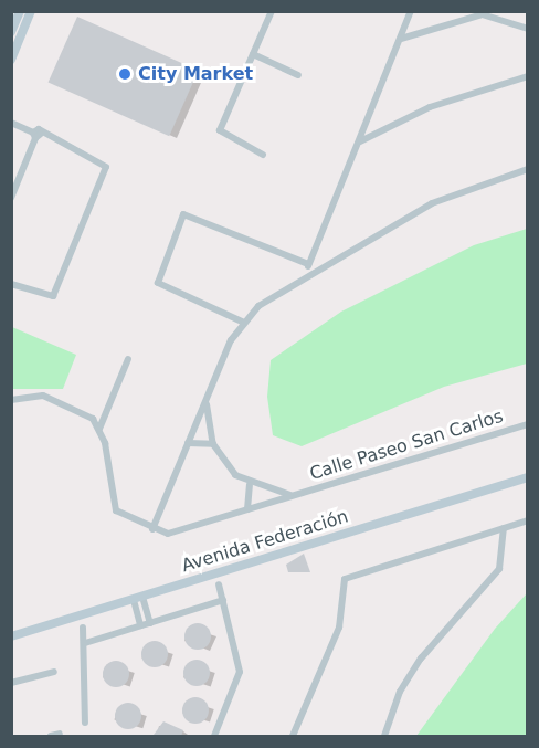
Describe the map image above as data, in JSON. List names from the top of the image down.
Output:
{
  "streets": {
    "main road": ["Avenida Federación"],
    "street": ["Calle Paseo San Carlos"]
  },
  "places": ["City Market"]
}
